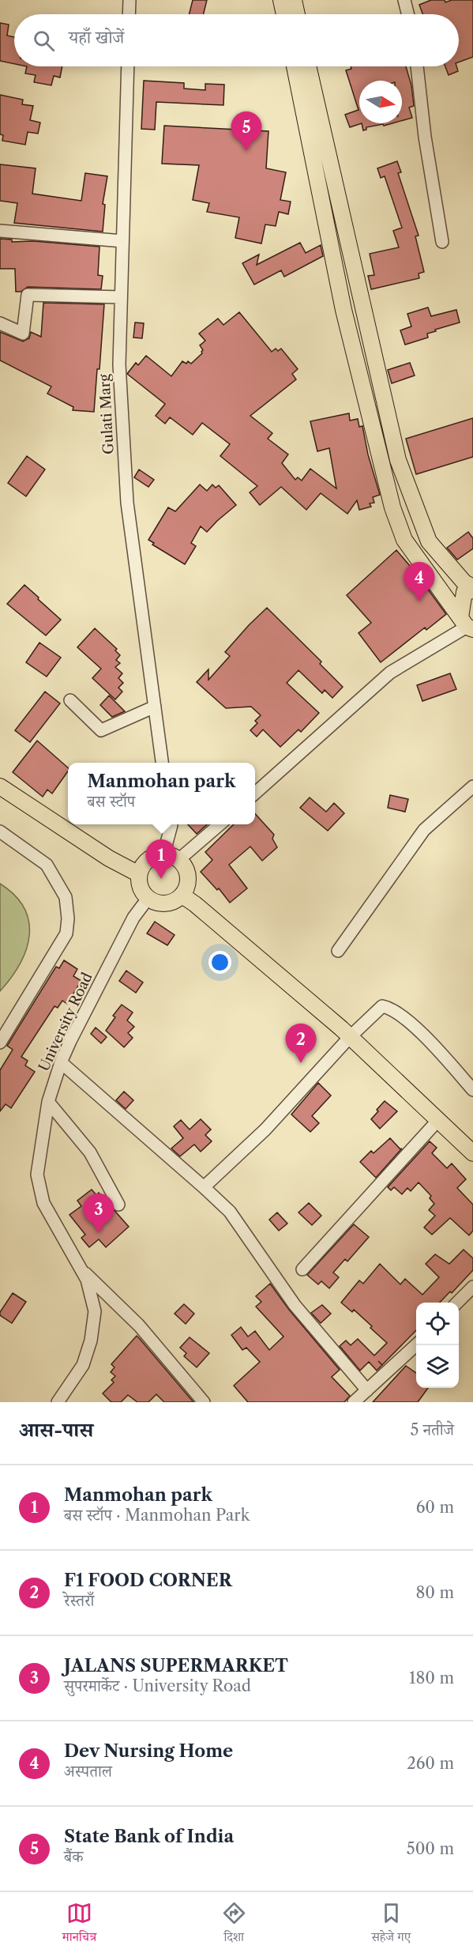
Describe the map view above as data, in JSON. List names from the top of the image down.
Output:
{
  "streets": {
    "street": ["Gulati Marg", "University Road"]
  },
  "north": "right",
  "page": {
    "search": "यहाँ खोजें",
    "pins": [
      "5",
      "4",
      "1",
      "2",
      "3"
    ],
    "popup": ["Manmohan park", "बस स्टॉप"],
    "heading": ["आस-पास", "5 नतीजे"],
    "list": [
      {
        "mark": "1",
        "name": "Manmohan park",
        "note": "बस स्टॉप · Manmohan Park",
        "value": "60 m"
      },
      {
        "mark": "2",
        "name": "F1 FOOD CORNER",
        "note": "रेस्तराँ",
        "value": "80 m"
      },
      {
        "mark": "3",
        "name": "JALANS SUPERMARKET",
        "note": "सुपरमार्केट · University Road",
        "value": "180 m"
      },
      {
        "mark": "4",
        "name": "Dev Nursing Home",
        "note": "अस्पताल",
        "value": "260 m"
      },
      {
        "mark": "5",
        "name": "State Bank of India",
        "note": "बैंक",
        "value": "500 m"
      }
    ],
    "nav": ["मानचित्र", "दिशा", "सहेजे गए"]
  }
}
